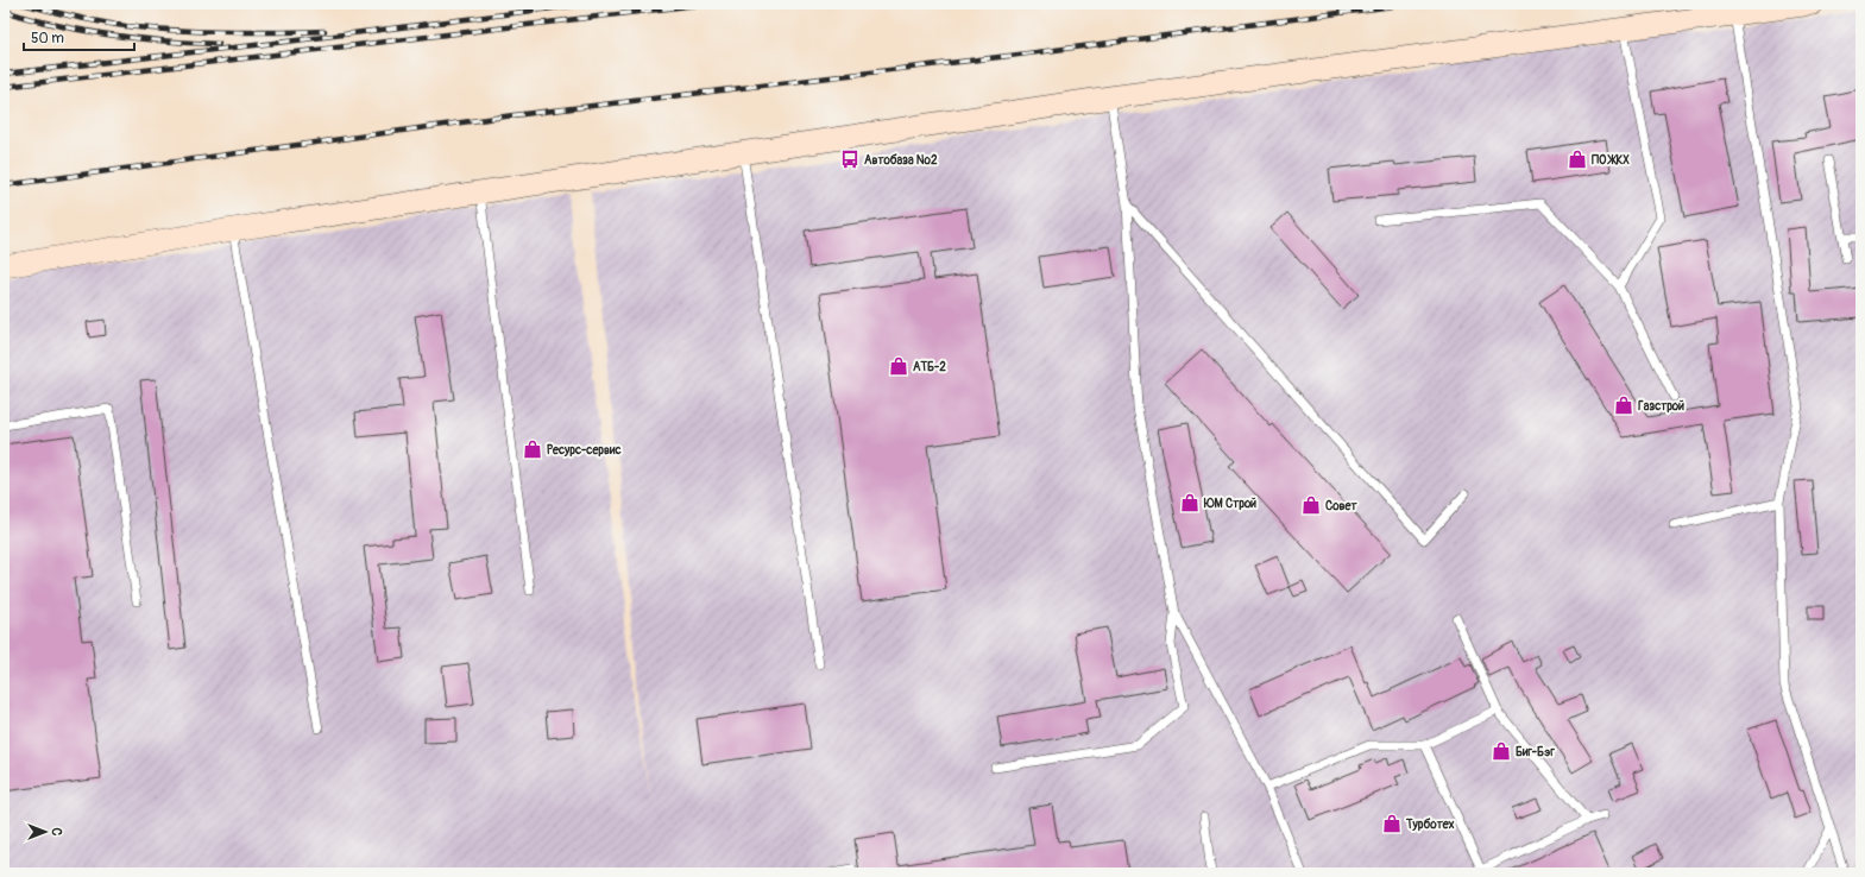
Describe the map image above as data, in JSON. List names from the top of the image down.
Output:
{
  "places": {
    "bus stop": ["Автобаза №2"],
    "shop": [
      "ПО ЖКХ",
      "АТБ-2",
      "Газстрой",
      "Ресурс-сервис",
      "ЮМ Строй",
      "Совет",
      "Биг-Бэг",
      "Турботех"
    ]
  },
  "scale_bar": "50 m",
  "north": "right"
}
